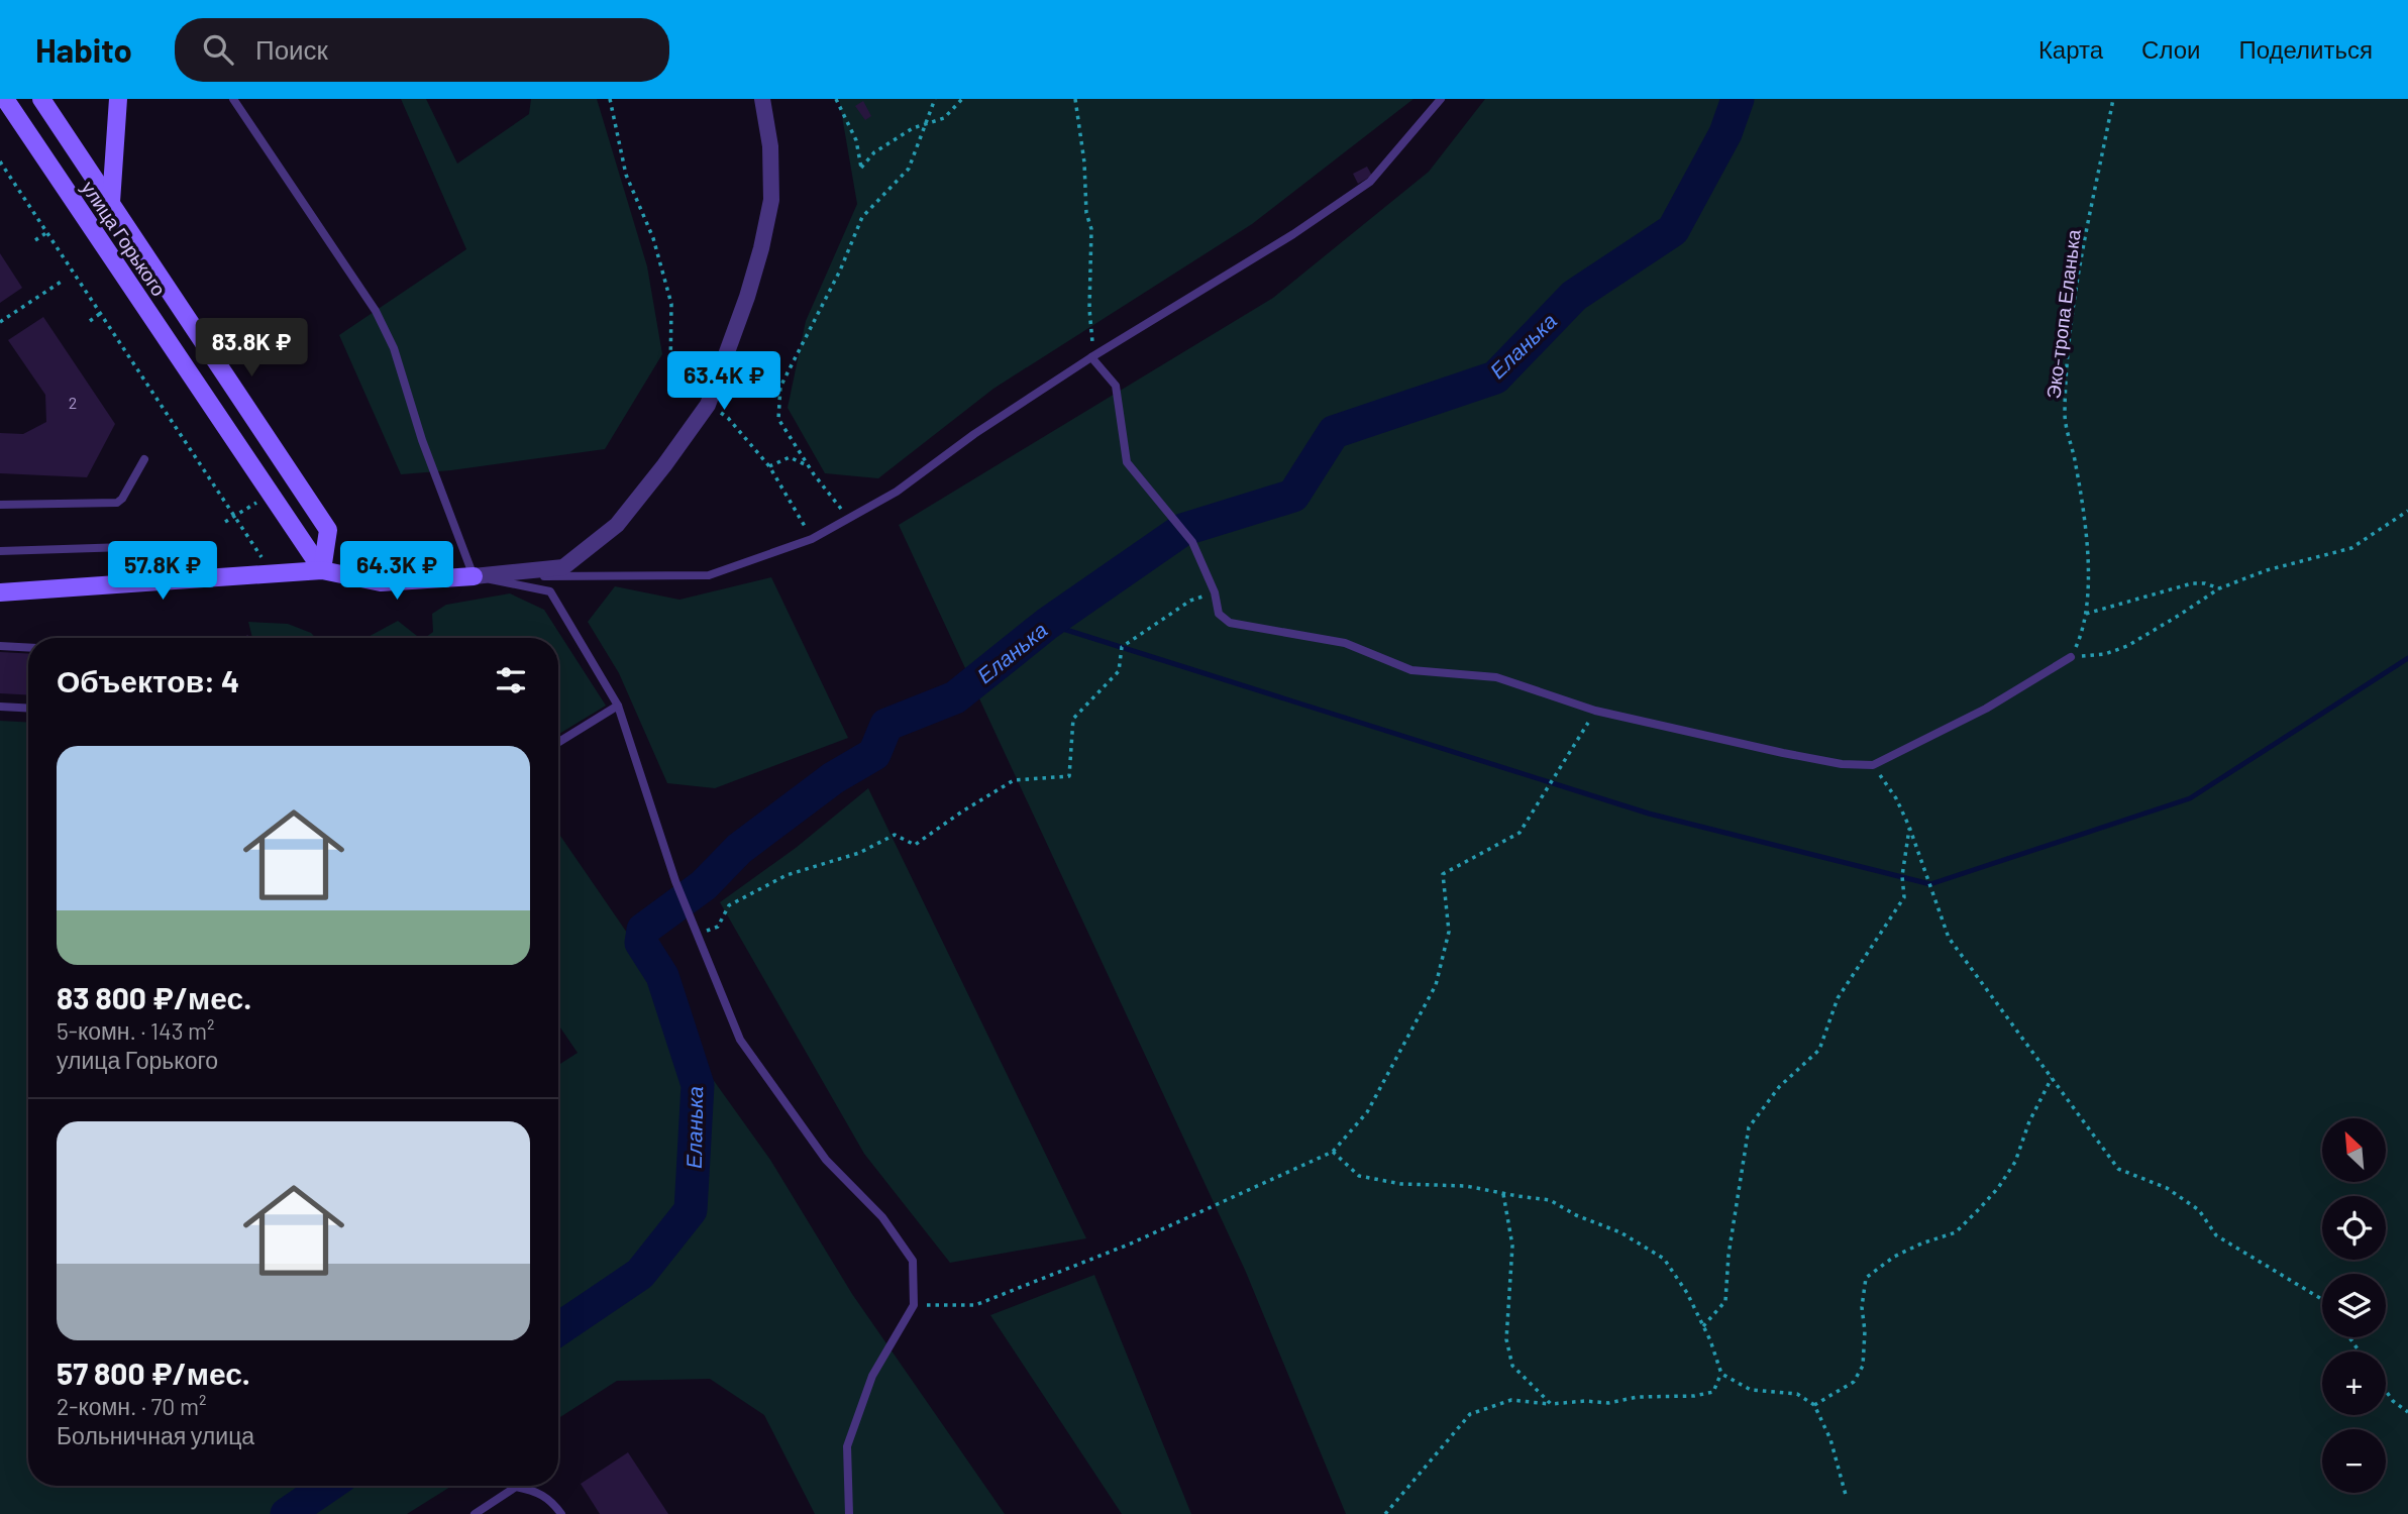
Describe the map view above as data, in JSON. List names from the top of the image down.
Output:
{
  "streets": {
    "main road": ["улица Горького"],
    "path": ["Эко-тропа Еланька"]
  },
  "water": ["Еланька"],
  "house_numbers": ["2"],
  "north": "top left",
  "page": {
    "header": "Habito",
    "search": "Поиск",
    "nav": ["Карта", "Слои", "Поделиться"],
    "price": [
      "83.8K ₽",
      "63.4K ₽",
      "57.8K ₽",
      "64.3K ₽"
    ],
    "heading": "Объектов: 4",
    "list": [
      {
        "name": "83 800 ₽/мес.",
        "note": "5-комн. · 143 m² · улица Горького"
      },
      {
        "name": "57 800 ₽/мес.",
        "note": "2-комн. · 70 m² · Больничная улица"
      }
    ],
    "map_buttons": ["+", "−"]
  }
}
